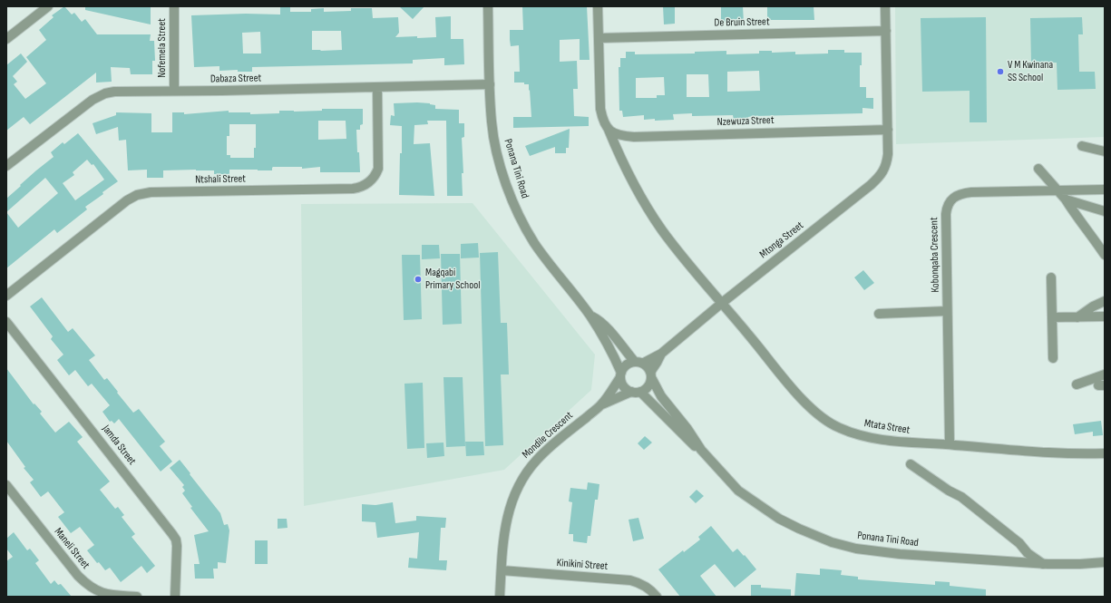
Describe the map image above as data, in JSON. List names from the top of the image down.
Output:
{
  "streets": {
    "street": [
      "De Bruin Street",
      "Nofemela Street",
      "Dabaza Street",
      "Nzewuza Street",
      "Ponana Tini Road",
      "Ntshali Street",
      "Mtonga Street",
      "Kobonqaba Crescent",
      "Mtata Street",
      "Mondile Crescent",
      "Jamda Street",
      "Maneli Street",
      "Kinikini Street"
    ]
  },
  "crossings": [
    ["Nofemela Street", "Dabaza Street"],
    ["Dabaza Street", "Ponana Tini Road"],
    ["Dabaza Street", "Ntshali Street"],
    ["Nzewuza Street", "Mtonga Street"],
    ["Nzewuza Street", "Mtata Street"],
    ["Ponana Tini Road", "Mtonga Street"],
    ["Ponana Tini Road", "Mondile Crescent"],
    ["Mtonga Street", "Mtata Street"],
    ["Mtonga Street", "Mondile Crescent"],
    ["Kobonqaba Crescent", "Mtata Street"],
    ["Mondile Crescent", "Kinikini Street"]
  ],
  "places": ["V M Kwinana SS School", "Magqabi Primary School"]
}
